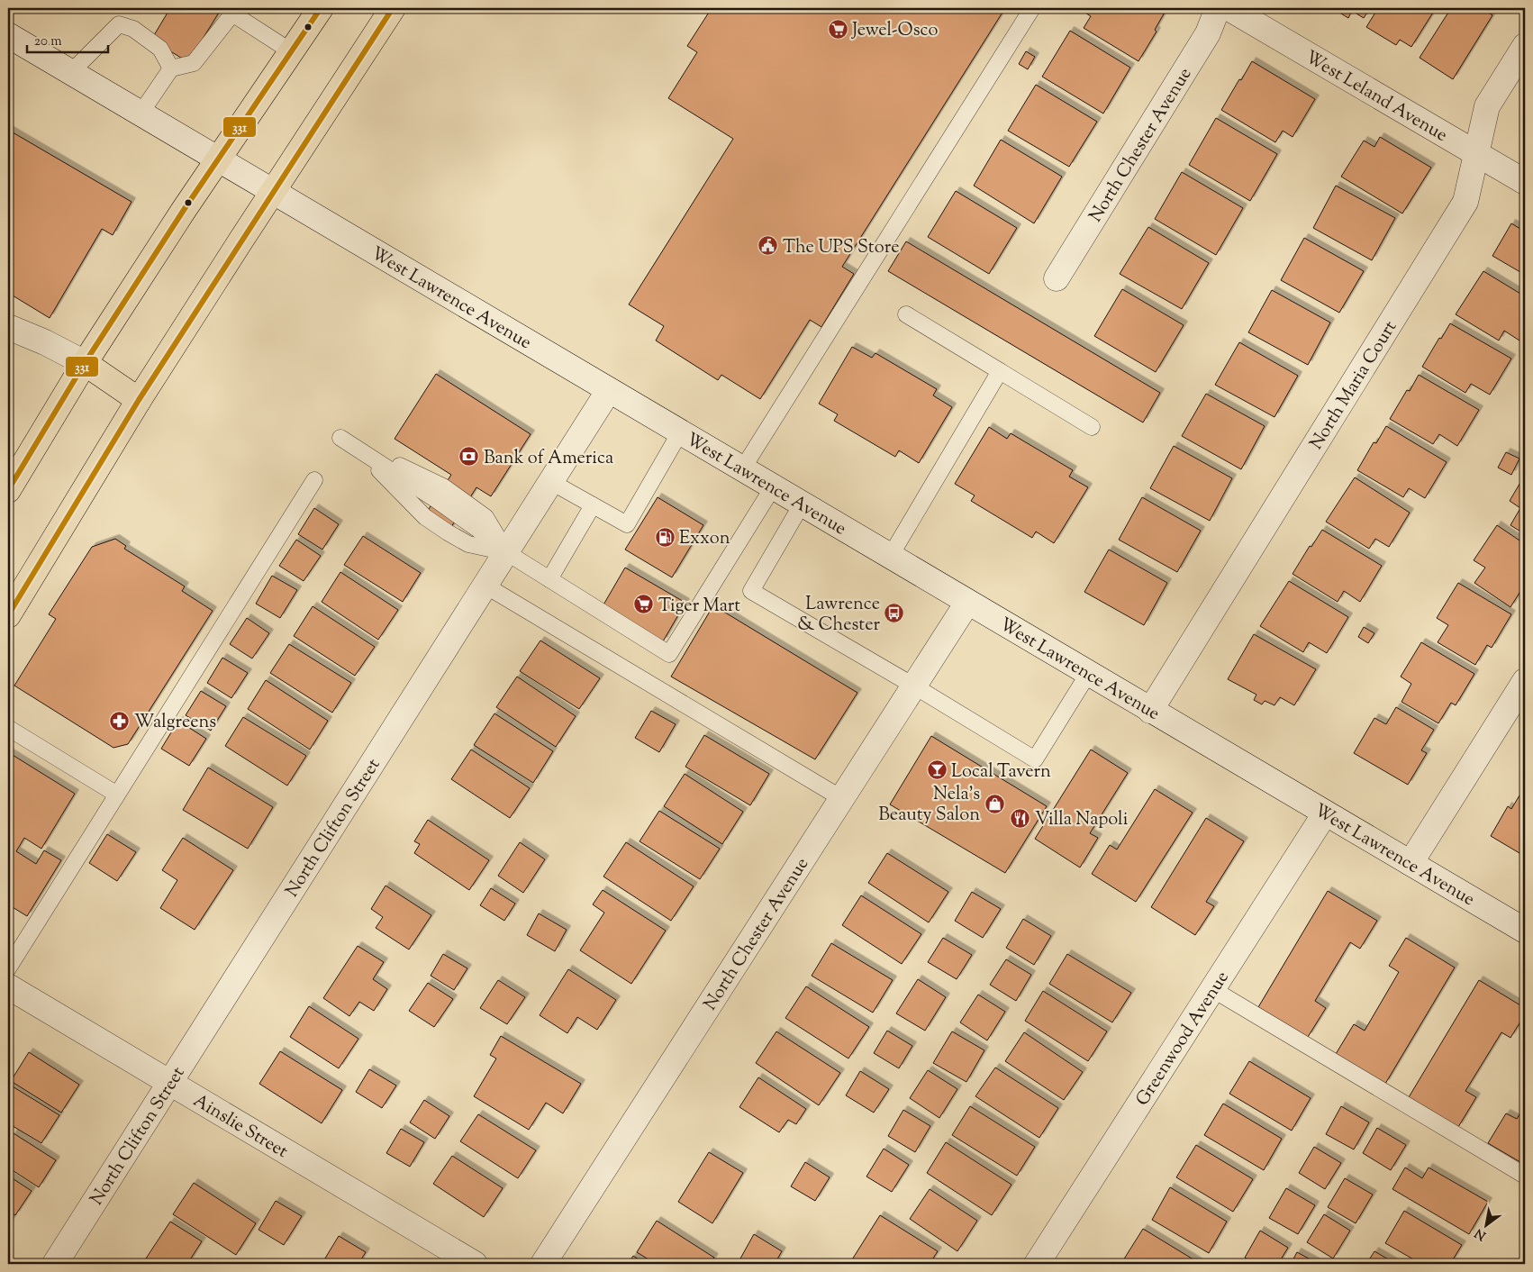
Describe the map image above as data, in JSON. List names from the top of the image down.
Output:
{
  "streets": {
    "street": [
      "West Leland Avenue",
      "North Chester Avenue",
      "West Lawrence Avenue",
      "North Maria Court",
      "North Clifton Street",
      "Greenwood Avenue",
      "Ainslie Street"
    ]
  },
  "crossings": [
    ["West Leland Avenue", "North Maria Court"],
    ["North Chester Avenue", "West Lawrence Avenue"],
    ["West Lawrence Avenue", "North Maria Court"],
    ["West Lawrence Avenue", "North Clifton Street"],
    ["West Lawrence Avenue", "Greenwood Avenue"],
    ["North Clifton Street", "Ainslie Street"]
  ],
  "places": {
    "supermarket": ["Jewel-Osco", "Tiger Mart"],
    "public building": ["The UPS Store"],
    "bank": ["Bank of America"],
    "fuel station": ["Exxon"],
    "bus stop": ["Lawrence & Chester"],
    "pharmacy": ["Walgreens"],
    "bar": ["Local Tavern"],
    "shop": ["Nela's Beauty Salon"],
    "restaurant": ["Villa Napoli"]
  },
  "lines": ["transit line 331"],
  "scale_bar": "20 m",
  "north": "bottom left"
}
